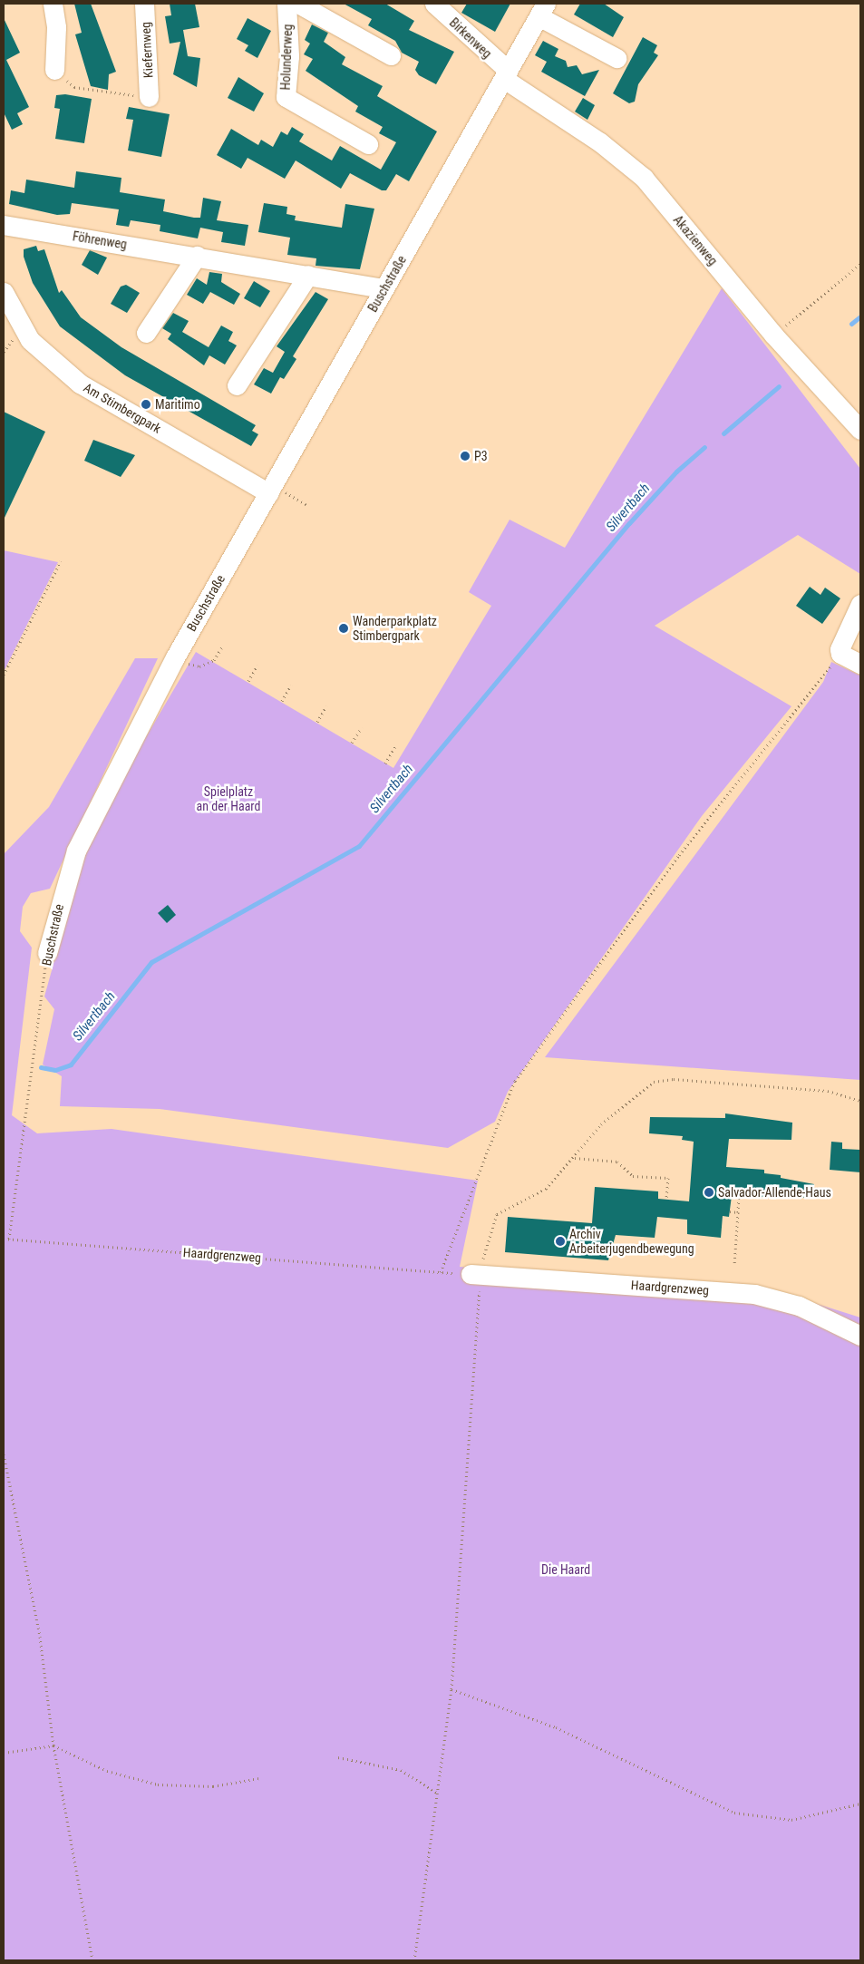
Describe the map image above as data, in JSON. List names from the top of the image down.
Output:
{
  "streets": {
    "street": [
      "Birkenweg",
      "Kiefernweg",
      "Holunderweg",
      "Föhrenweg",
      "Akazienweg",
      "Buschstraße",
      "Am Stimbergpark",
      "Haardgrenzweg"
    ]
  },
  "crossings": [
    ["Birkenweg", "Akazienweg"],
    ["Birkenweg", "Buschstraße"],
    ["Föhrenweg", "Buschstraße"],
    ["Akazienweg", "Buschstraße"],
    ["Buschstraße", "Am Stimbergpark"],
    ["Buschstraße", "Haardgrenzweg"]
  ],
  "water": ["Silvertbach"],
  "parks": ["Spielplatz an der Haard", "Die Haard"],
  "places": [
    "Maritimo",
    "P3",
    "Wanderparkplatz Stimbergpark",
    "Salvador-Allende-Haus",
    "Archiv Arbeiterjugendbewegung"
  ]
}
